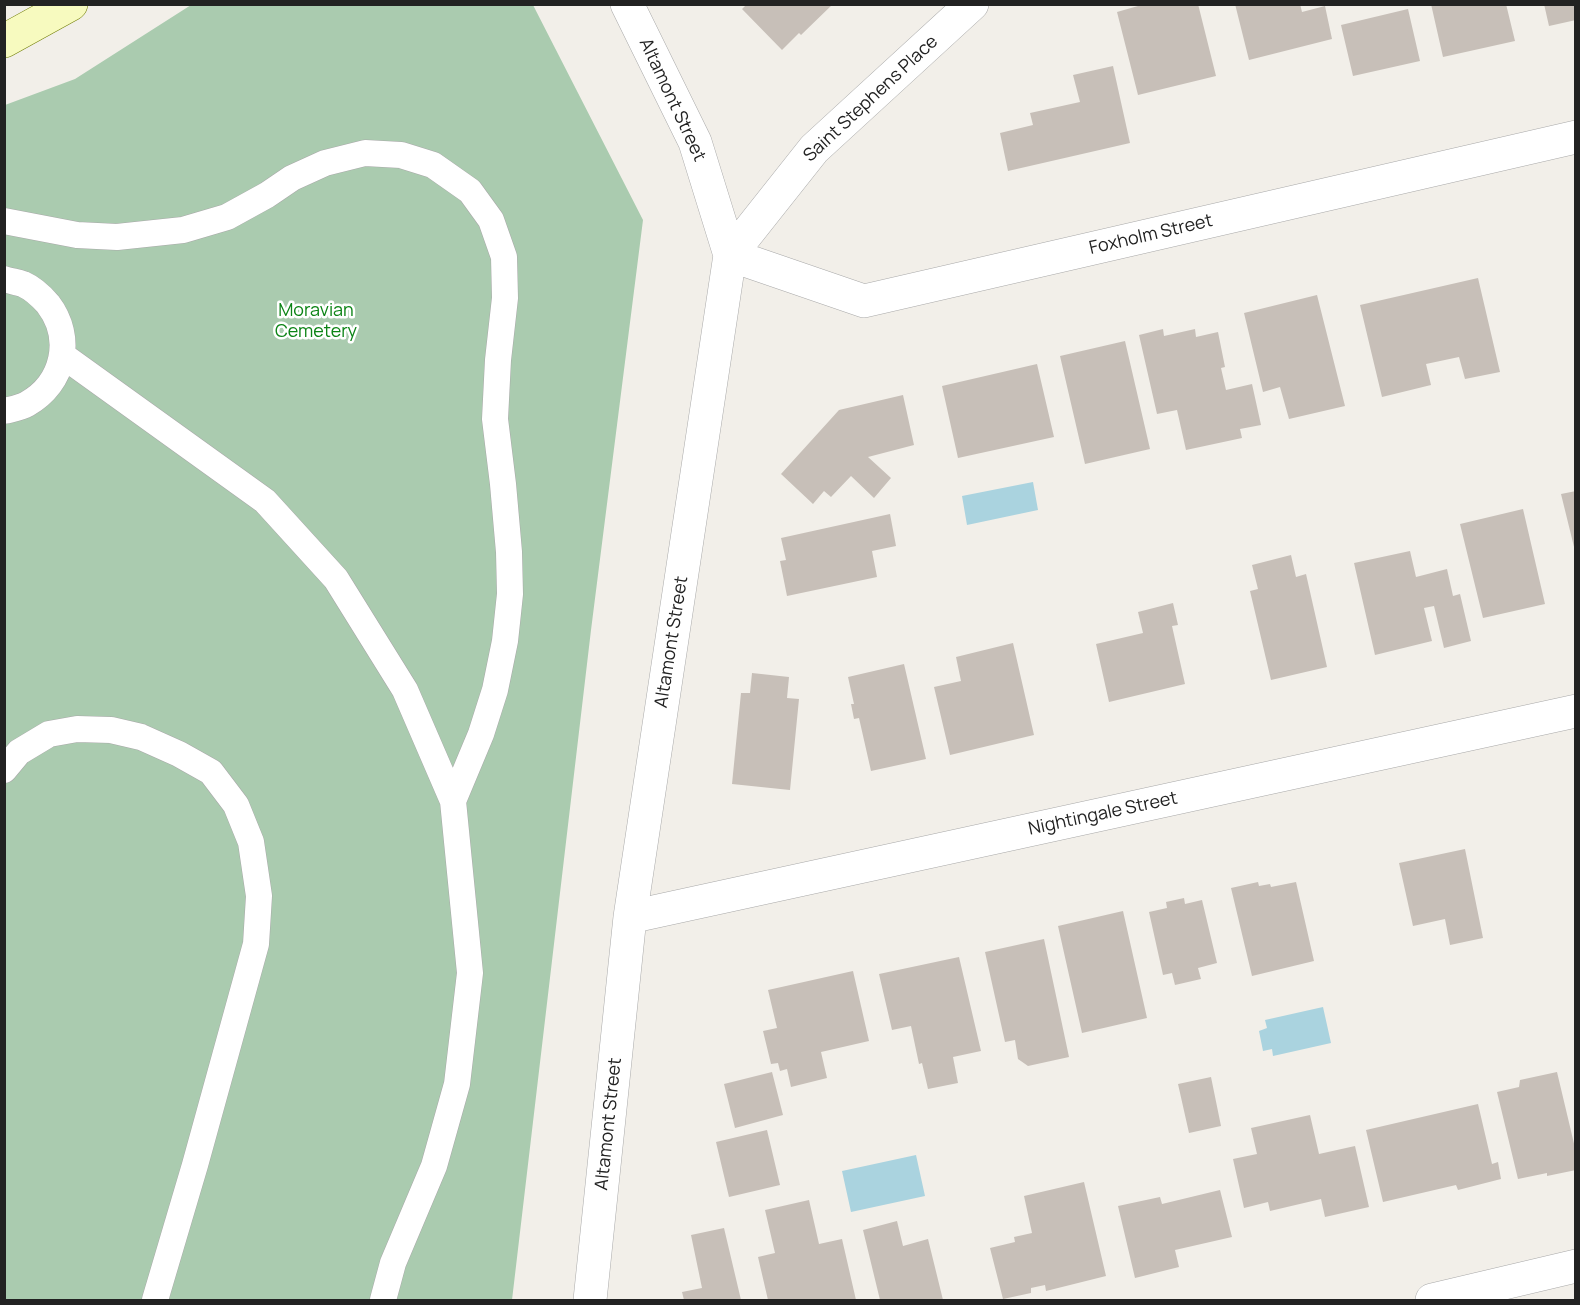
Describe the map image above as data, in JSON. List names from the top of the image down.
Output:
{
  "streets": {
    "street": [
      "Saint Stephens Place",
      "Altamont Street",
      "Foxholm Street",
      "Nightingale Street"
    ]
  },
  "crossings": [
    ["Saint Stephens Place", "Altamont Street"],
    ["Saint Stephens Place", "Foxholm Street"],
    ["Altamont Street", "Foxholm Street"],
    ["Altamont Street", "Nightingale Street"]
  ],
  "parks": ["Moravian Cemetery"]
}
